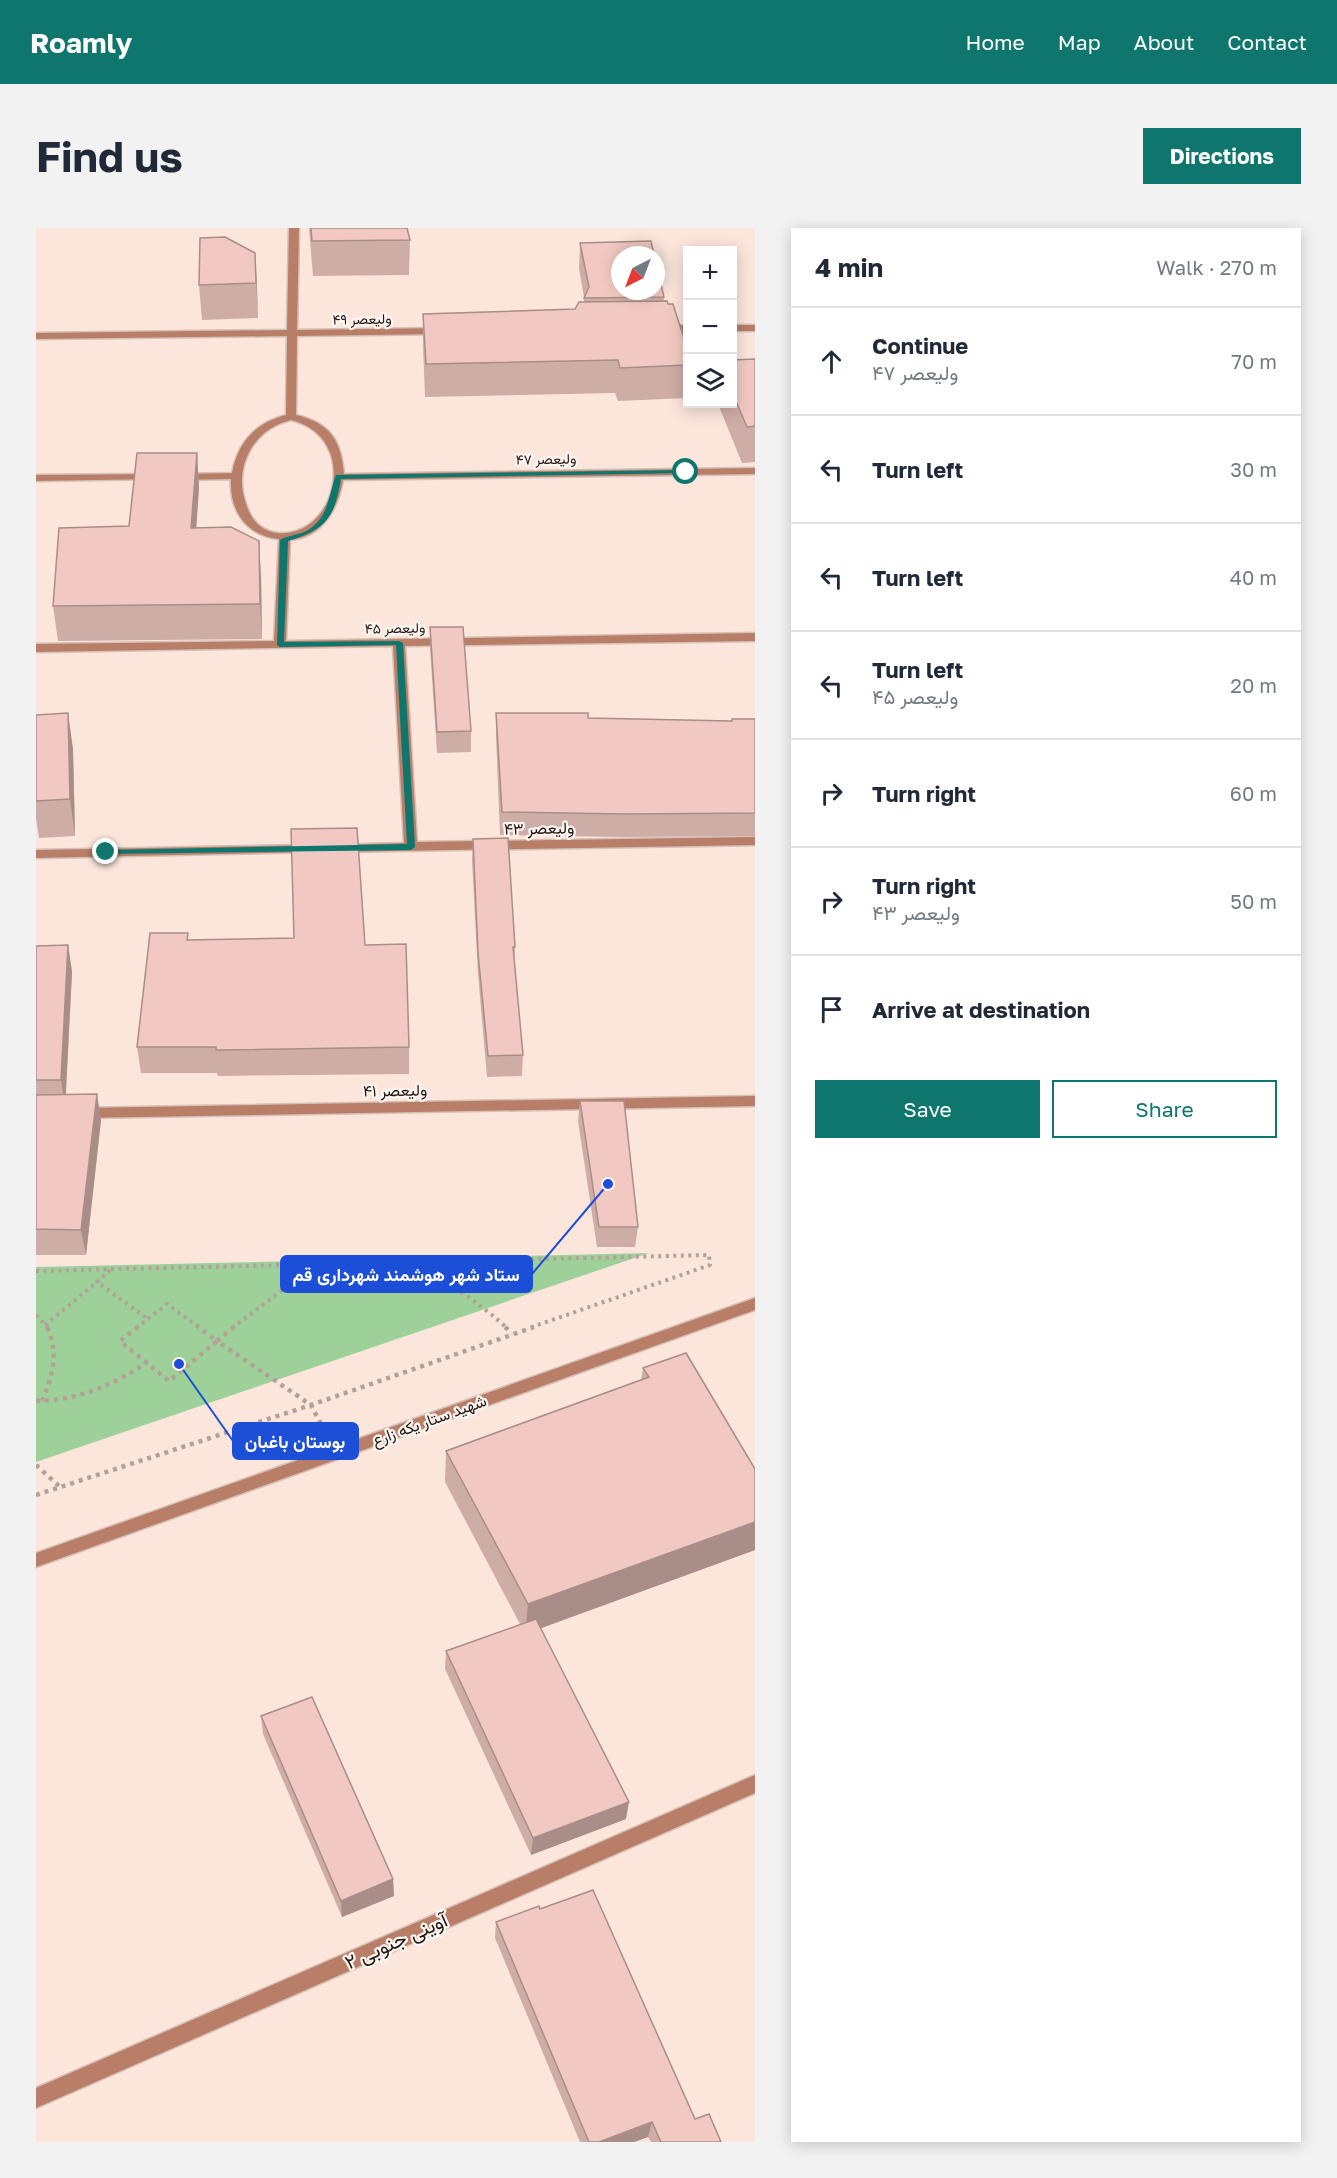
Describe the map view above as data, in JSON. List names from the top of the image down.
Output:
{
  "streets": {
    "street": [
      "ولیعصر ۴۹",
      "ولیعصر ۴۷",
      "ولیعصر ۴۵",
      "ولیعصر ۴۳",
      "ولیعصر ۴۱",
      "شهید ستار یکه زارع",
      "آوینی جنوبی ۲"
    ]
  },
  "places": ["ستاد شهر هوشمند شهرداری قم", "بوستان باغبان"],
  "north": "bottom left",
  "page": {
    "header": "Roamly",
    "nav": [
      "Home",
      "Map",
      "About",
      "Contact"
    ],
    "buttons": [
      "Directions",
      ["Save", "Share"]
    ],
    "title": "Find us",
    "heading": ["4 min", "Walk · 270 m"],
    "map_buttons": ["+", "−"],
    "list": [
      ["Continue", "ولیعصر ۴۷", "70 m"],
      ["Turn left", "30 m"],
      ["Turn left", "40 m"],
      ["Turn left", "ولیعصر ۴۵", "20 m"],
      ["Turn right", "60 m"],
      ["Turn right", "ولیعصر ۴۳", "50 m"],
      "Arrive at destination"
    ]
  }
}
